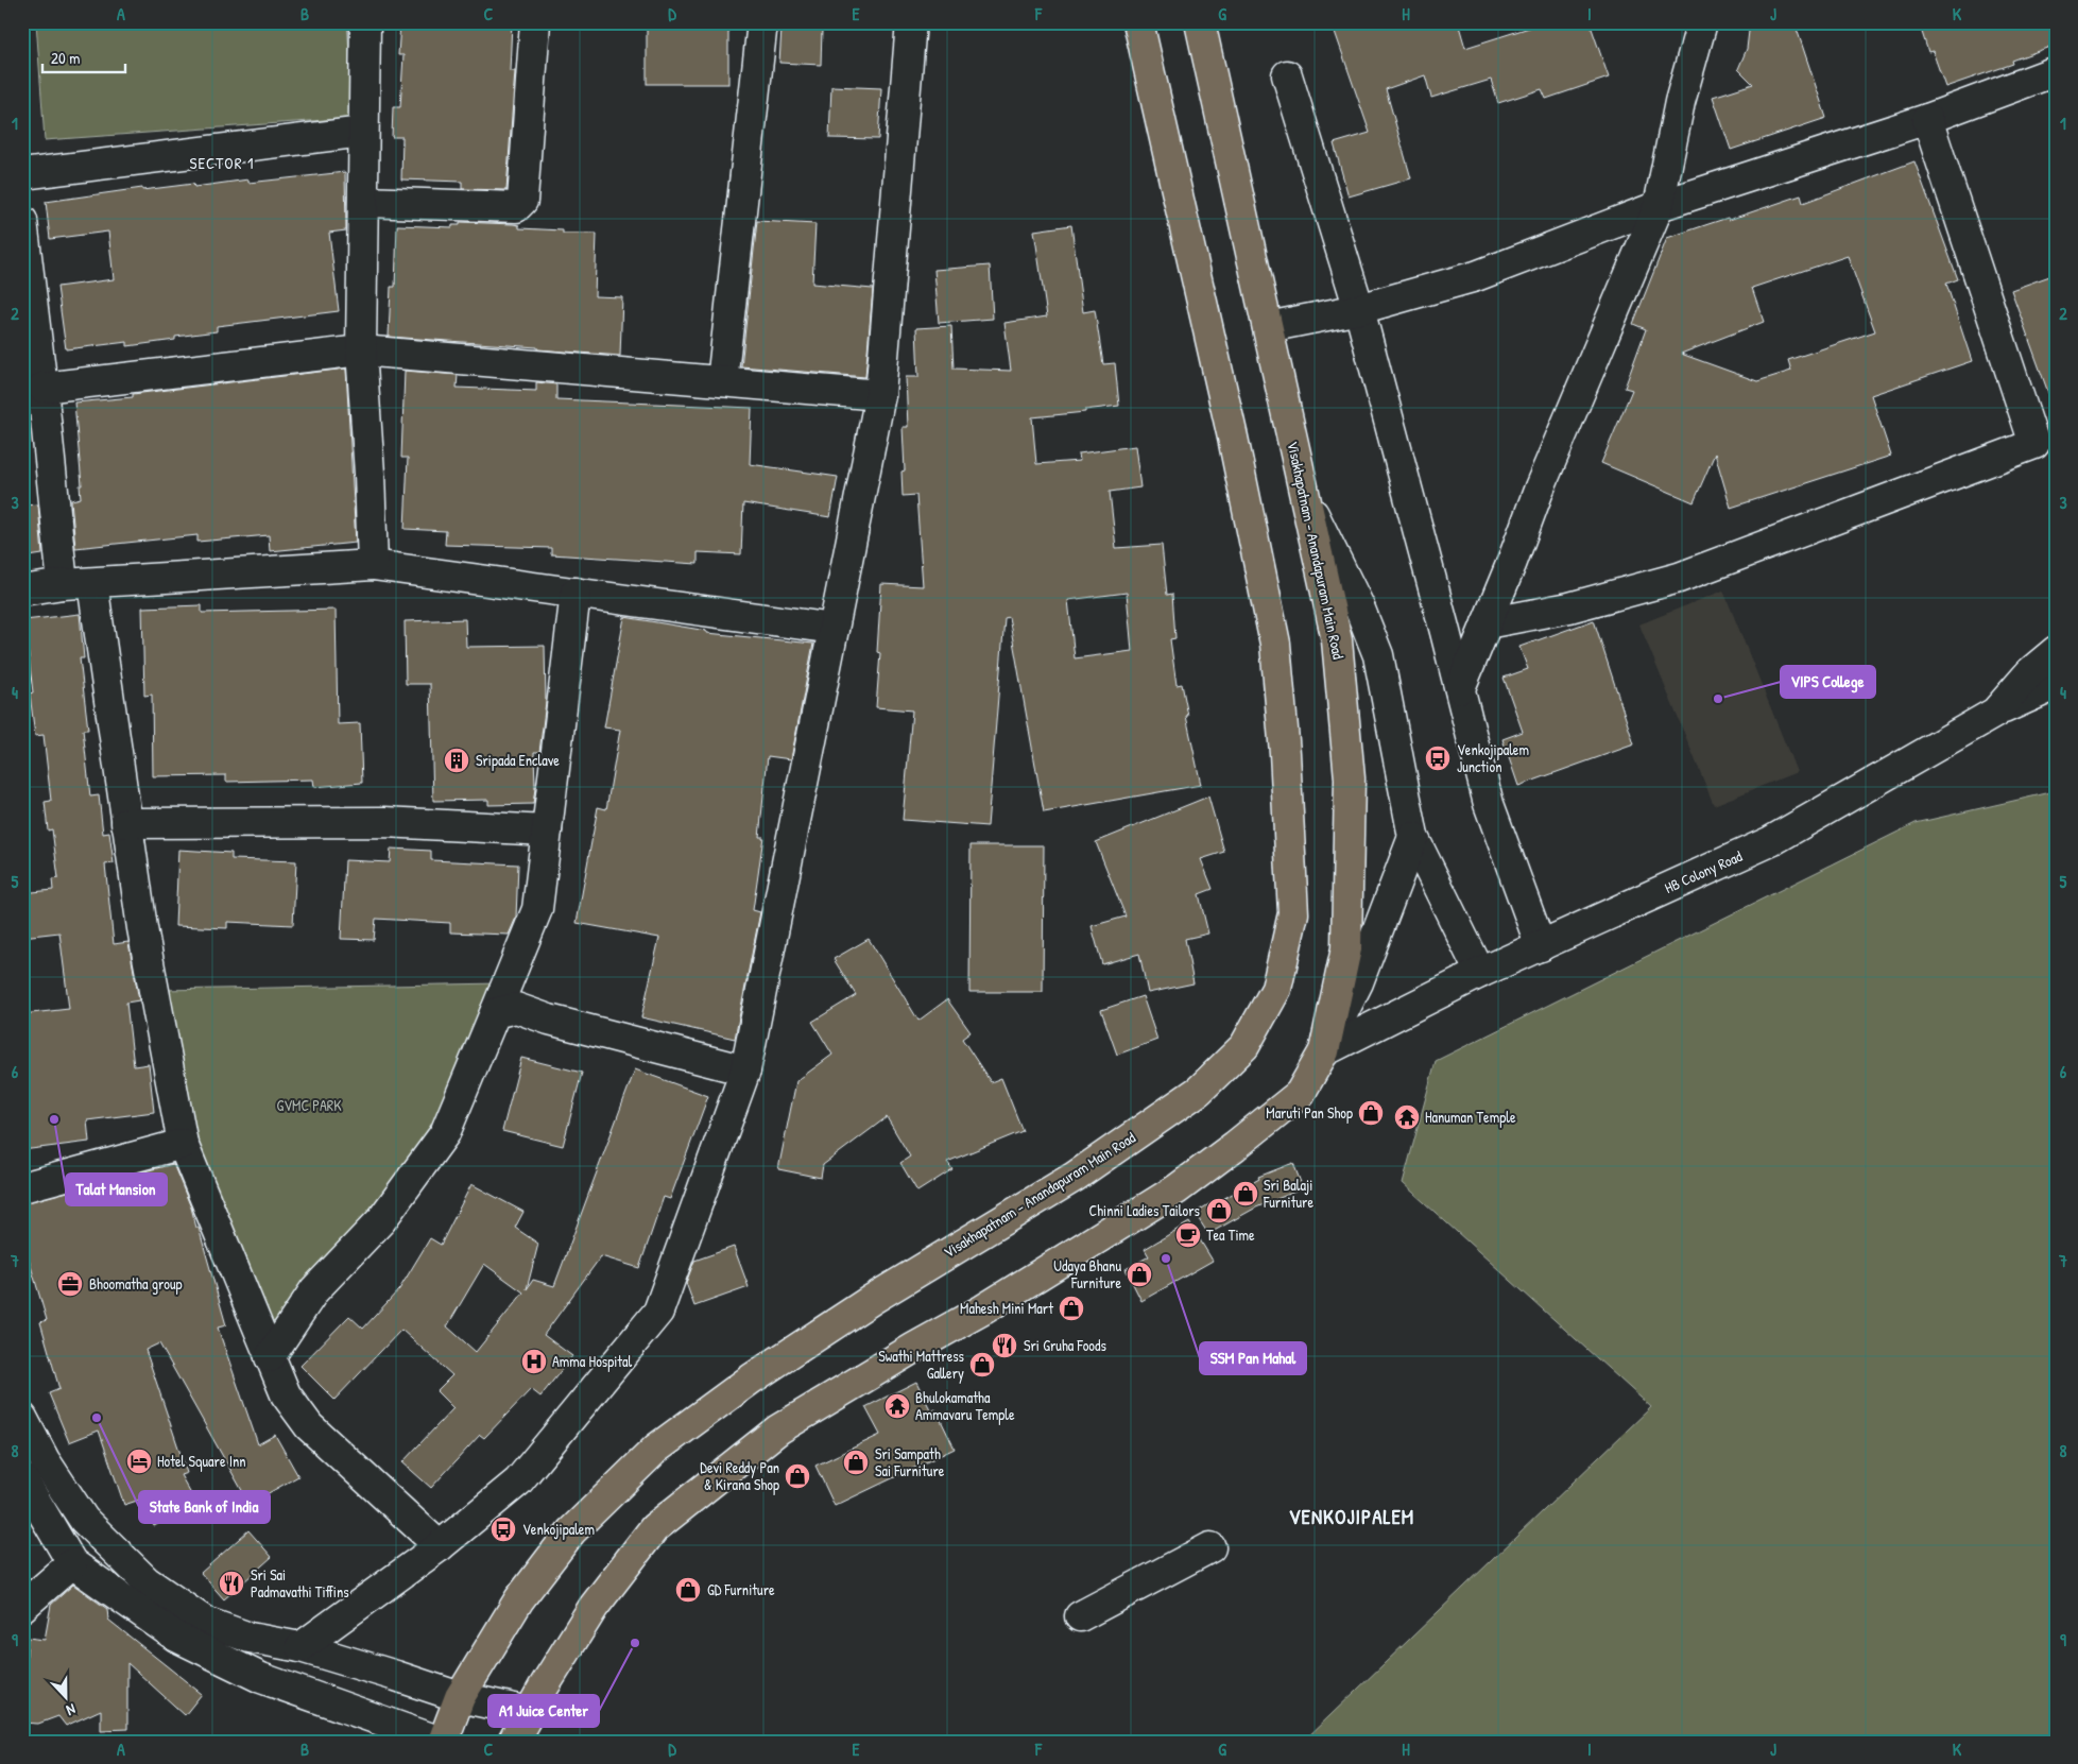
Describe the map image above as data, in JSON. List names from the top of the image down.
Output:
{
  "streets": {
    "main road": ["Visakhapatnam - Anandapuram Main Road"],
    "street": ["HB Colony Road"]
  },
  "crossings": [
    ["Visakhapatnam - Anandapuram Main Road", "HB Colony Road"]
  ],
  "districts": ["SECTOR 1", "VENKOJIPALEM"],
  "parks": ["GVMC PARK"],
  "places": {
    "other": [
      "VIPS College",
      "Talat Mansion",
      "SSM Pan Mahal",
      "State Bank of India",
      "A1 Juice Center"
    ],
    "bus stop": ["Venkojipalem Junction", "Venkojipalem"],
    "building": ["Sripada Enclave"],
    "shop": [
      "Maruti Pan Shop",
      "Sri Balaji Furniture",
      "Chinni Ladies Tailors",
      "Udaya Bhanu Furniture",
      "Mahesh Mini Mart",
      "Swathi Mattress Gallery",
      "Sri Sampath Sai Furniture",
      "Devi Reddy Pan & Kirana Shop",
      "GD Furniture"
    ],
    "temple": ["Hanuman Temple", "Bhulokamatha Ammavaru Temple"],
    "cafe": ["Tea Time"],
    "office": ["Bhoomatha group"],
    "restaurant": ["Sri Gruha Foods", "Sri Sai Padmavathi Tiffins"],
    "hospital": ["Amma Hospital"],
    "hotel": ["Hotel Square Inn"]
  },
  "scale_bar": "20 m",
  "north": "bottom",
  "grid": {
    "columns": [
      "A",
      "B",
      "C",
      "D",
      "E",
      "F",
      "G",
      "H",
      "I",
      "J",
      "K"
    ],
    "rows": [
      "1",
      "2",
      "3",
      "4",
      "5",
      "6",
      "7",
      "8",
      "9"
    ]
  }
}
